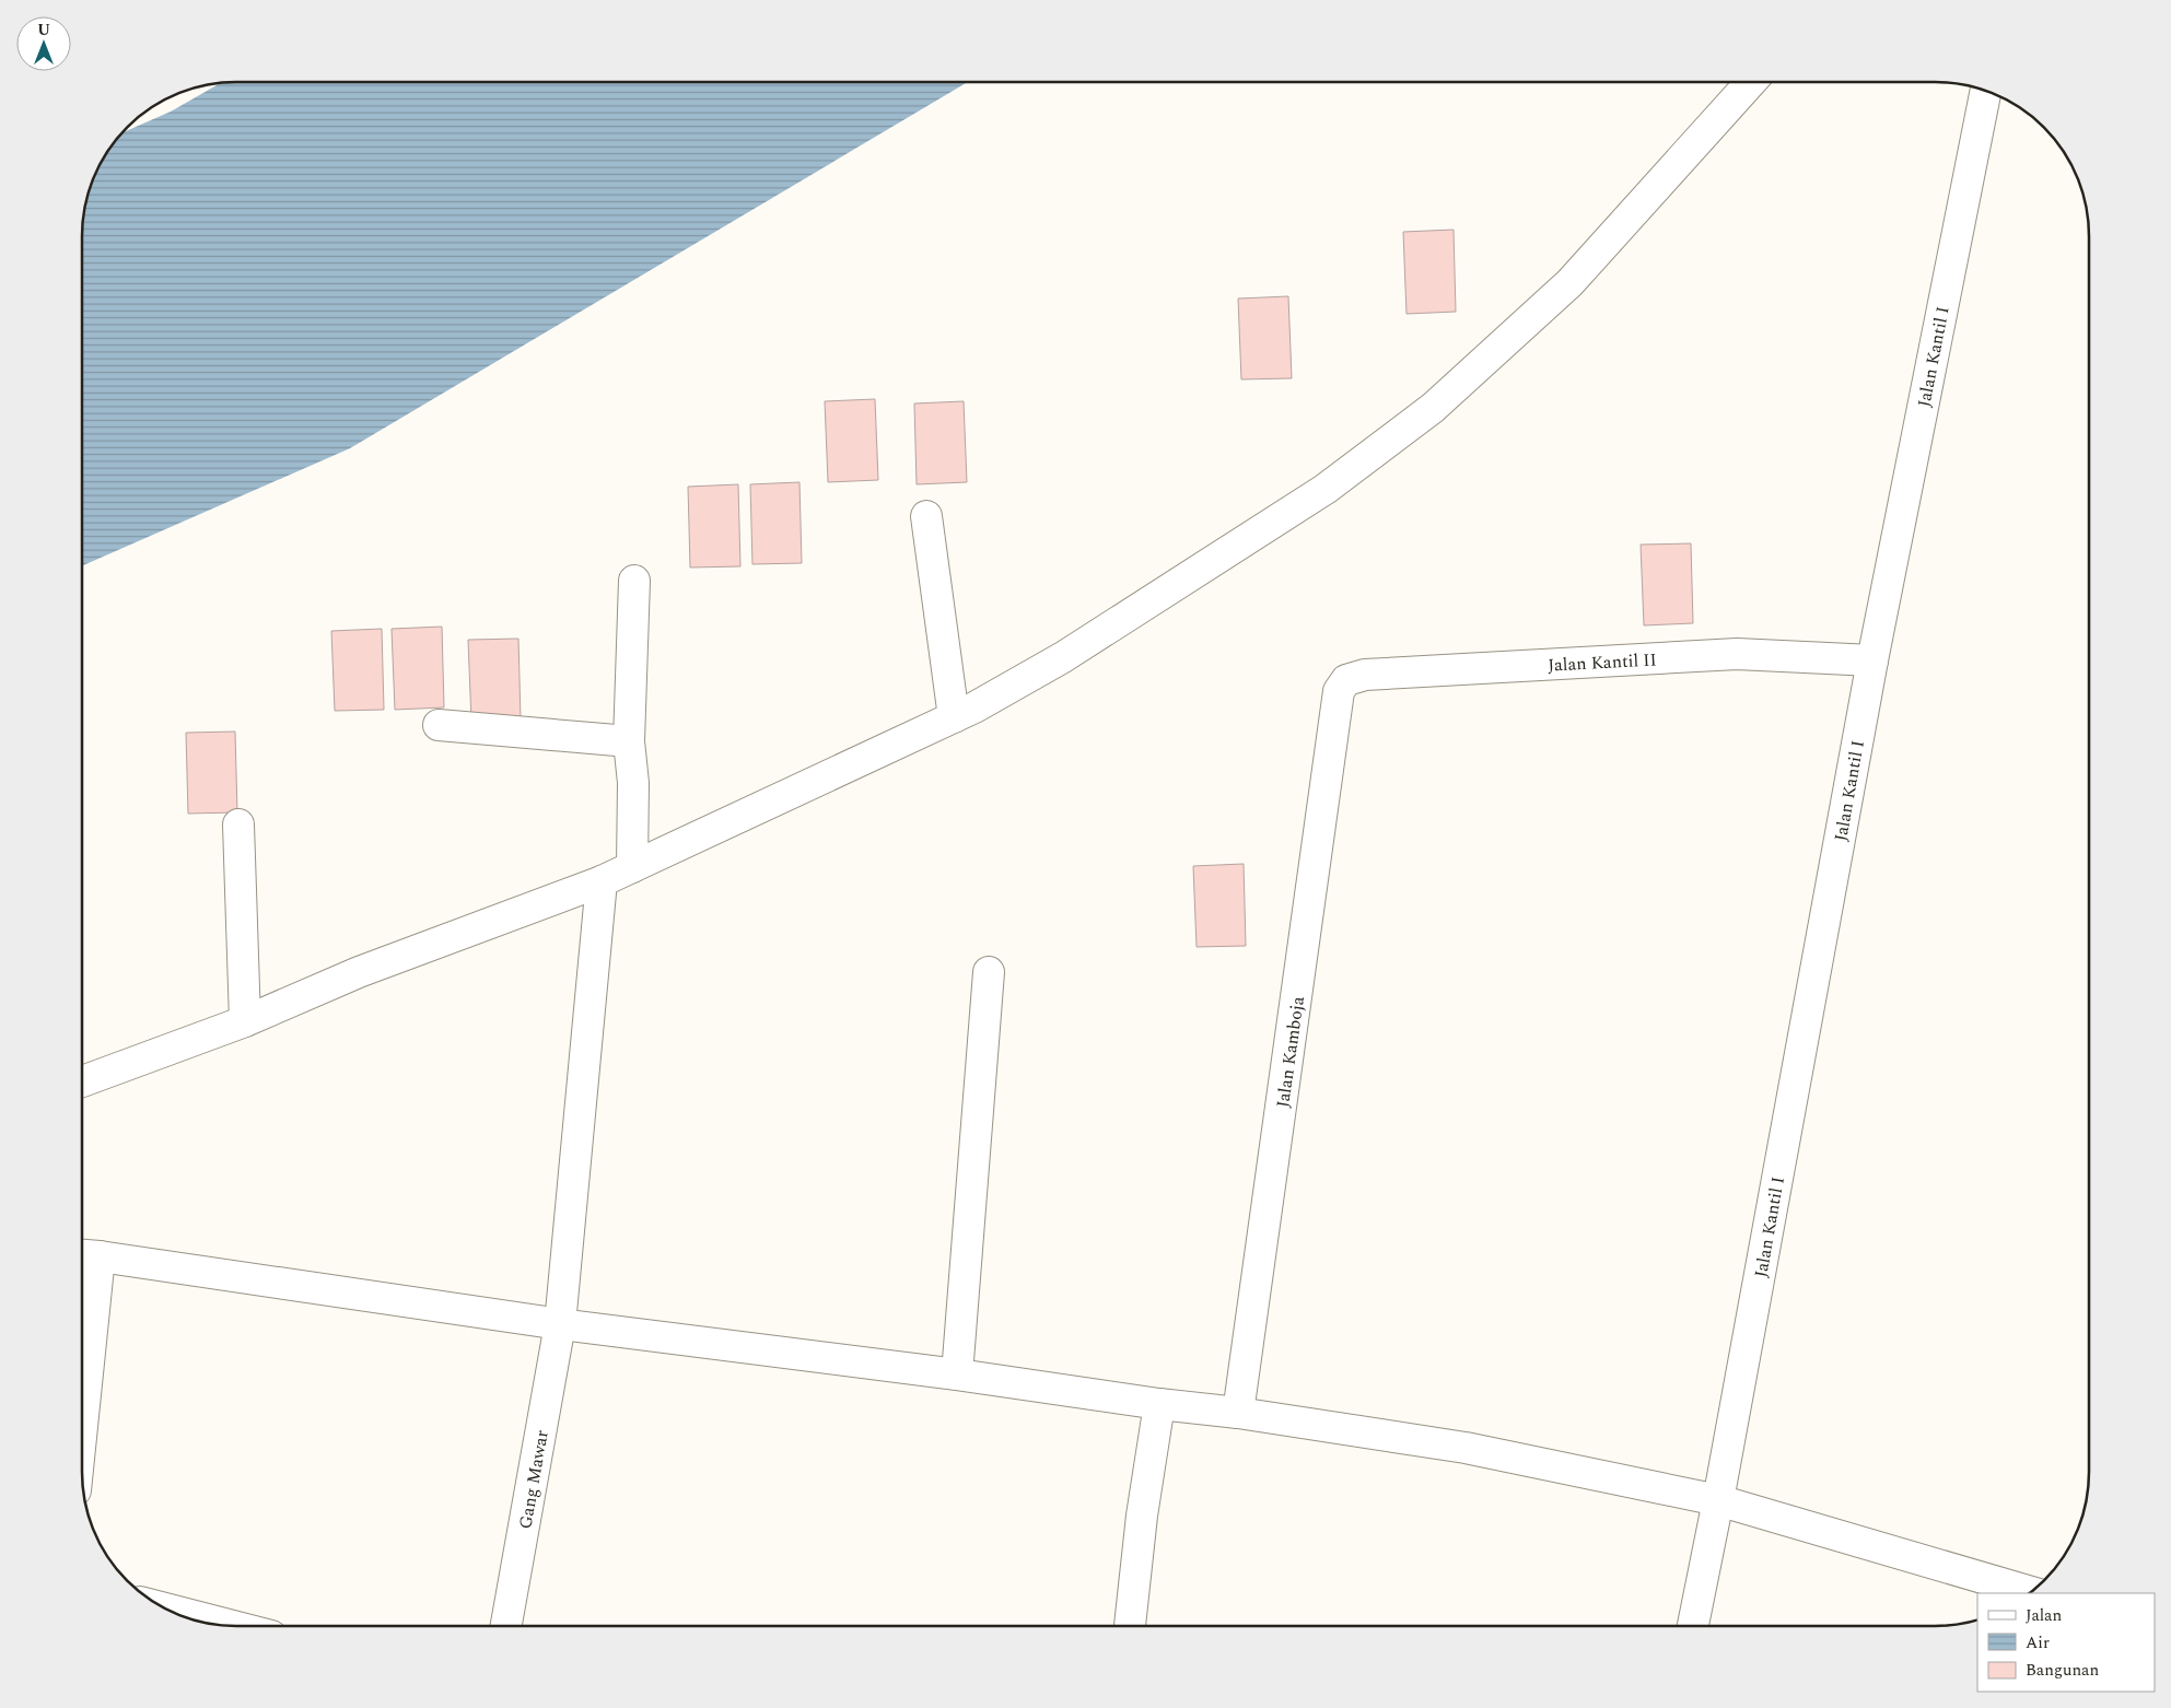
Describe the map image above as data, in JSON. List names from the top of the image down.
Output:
{
  "streets": {
    "street": [
      "Jalan Kantil I",
      "Jalan Kantil II",
      "Jalan Kamboja",
      "Gang Mawar"
    ]
  },
  "crossings": [
    ["Jalan Kantil I", "Jalan Kantil II"],
    ["Jalan Kantil II", "Jalan Kamboja"]
  ],
  "legend": ["Jalan", "Air", "Bangunan"],
  "north": "top"
}
